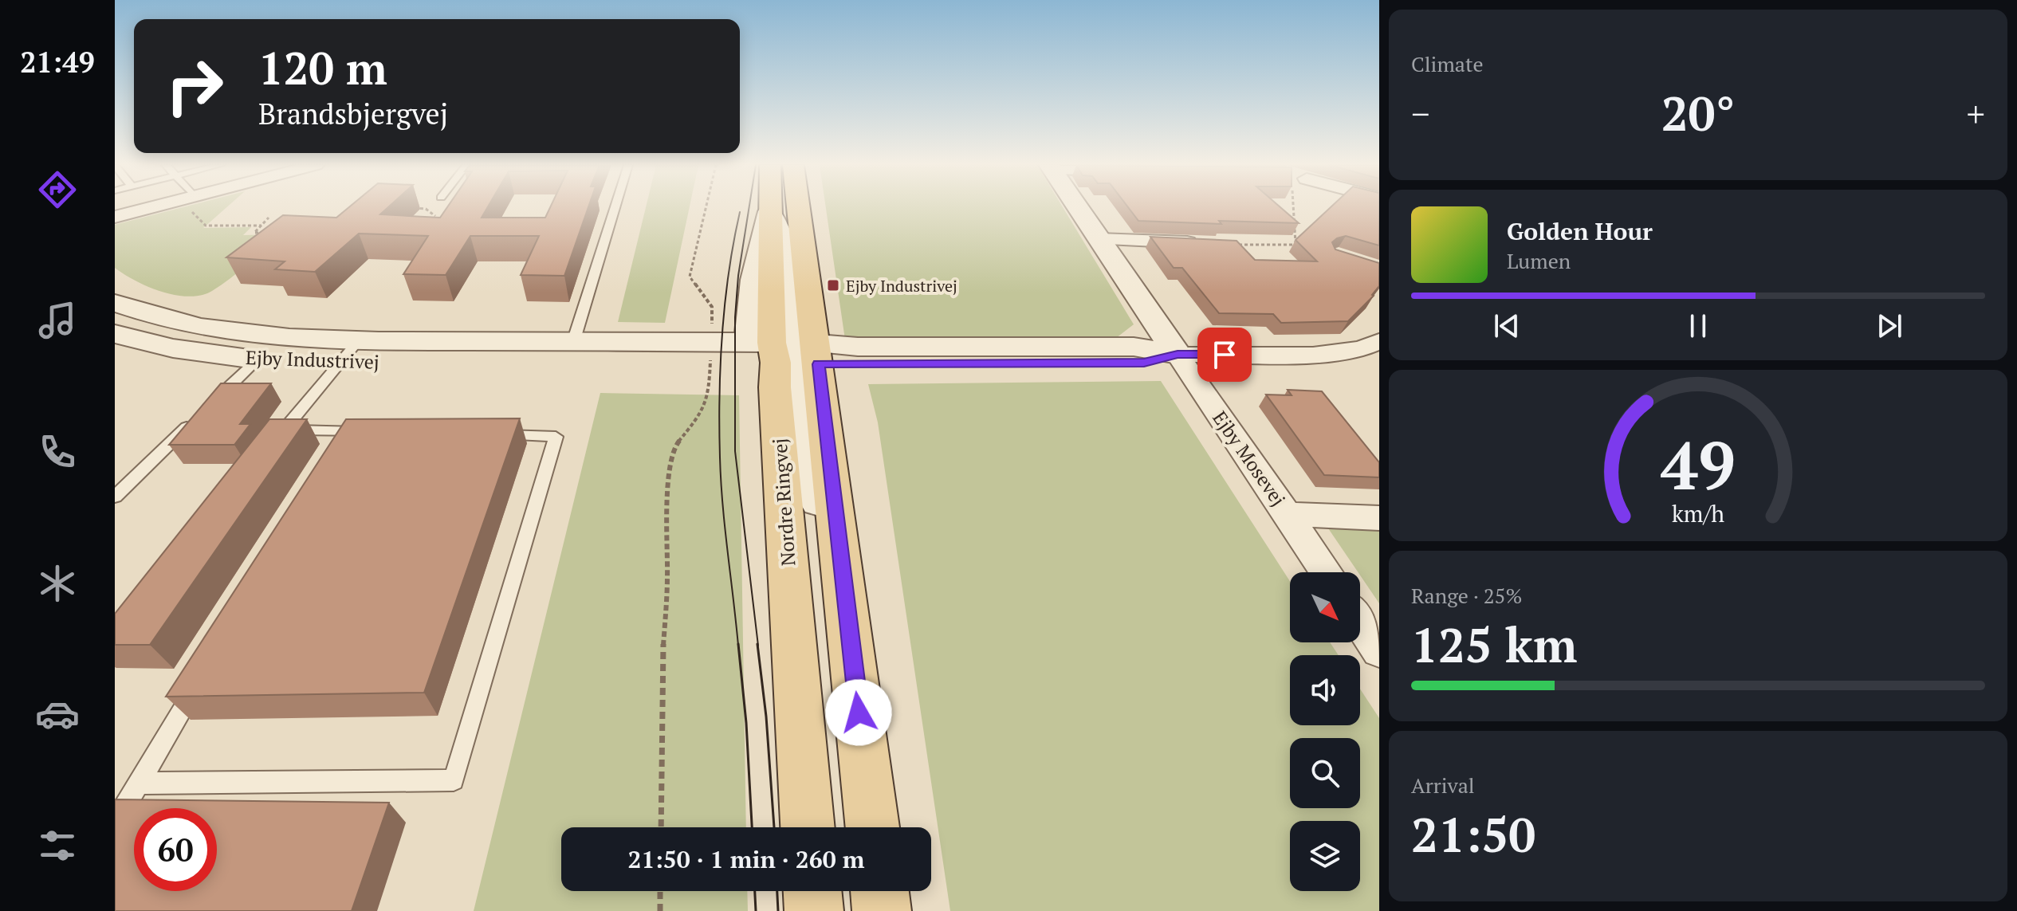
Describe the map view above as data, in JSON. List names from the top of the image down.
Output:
{
  "streets": {
    "main road": ["Nordre Ringvej"],
    "street": ["Ejby Industrivej", "Ejby Mosevej"]
  },
  "crossings": [
    ["Ejby Industrivej", "Ejby Mosevej"],
    ["Ejby Industrivej", "Nordre Ringvej"]
  ],
  "places": {
    "transit": ["Ejby Industrivej"]
  },
  "north": "bottom right",
  "page": {
    "tabs": "21:49",
    "tile": [
      "Climate",
      ["Range · 25%", "125 km"],
      ["Arrival", "21:50"]
    ],
    "turn": ["120 m", "Brandsbjergvej"],
    "heat": ["−", "20°", "+"],
    "song": ["Golden Hour", "Lumen"],
    "limit": "60",
    "trip": "21:50 · 1 min · 260 m",
    "gauge": ["49", "km/h"]
  }
}
